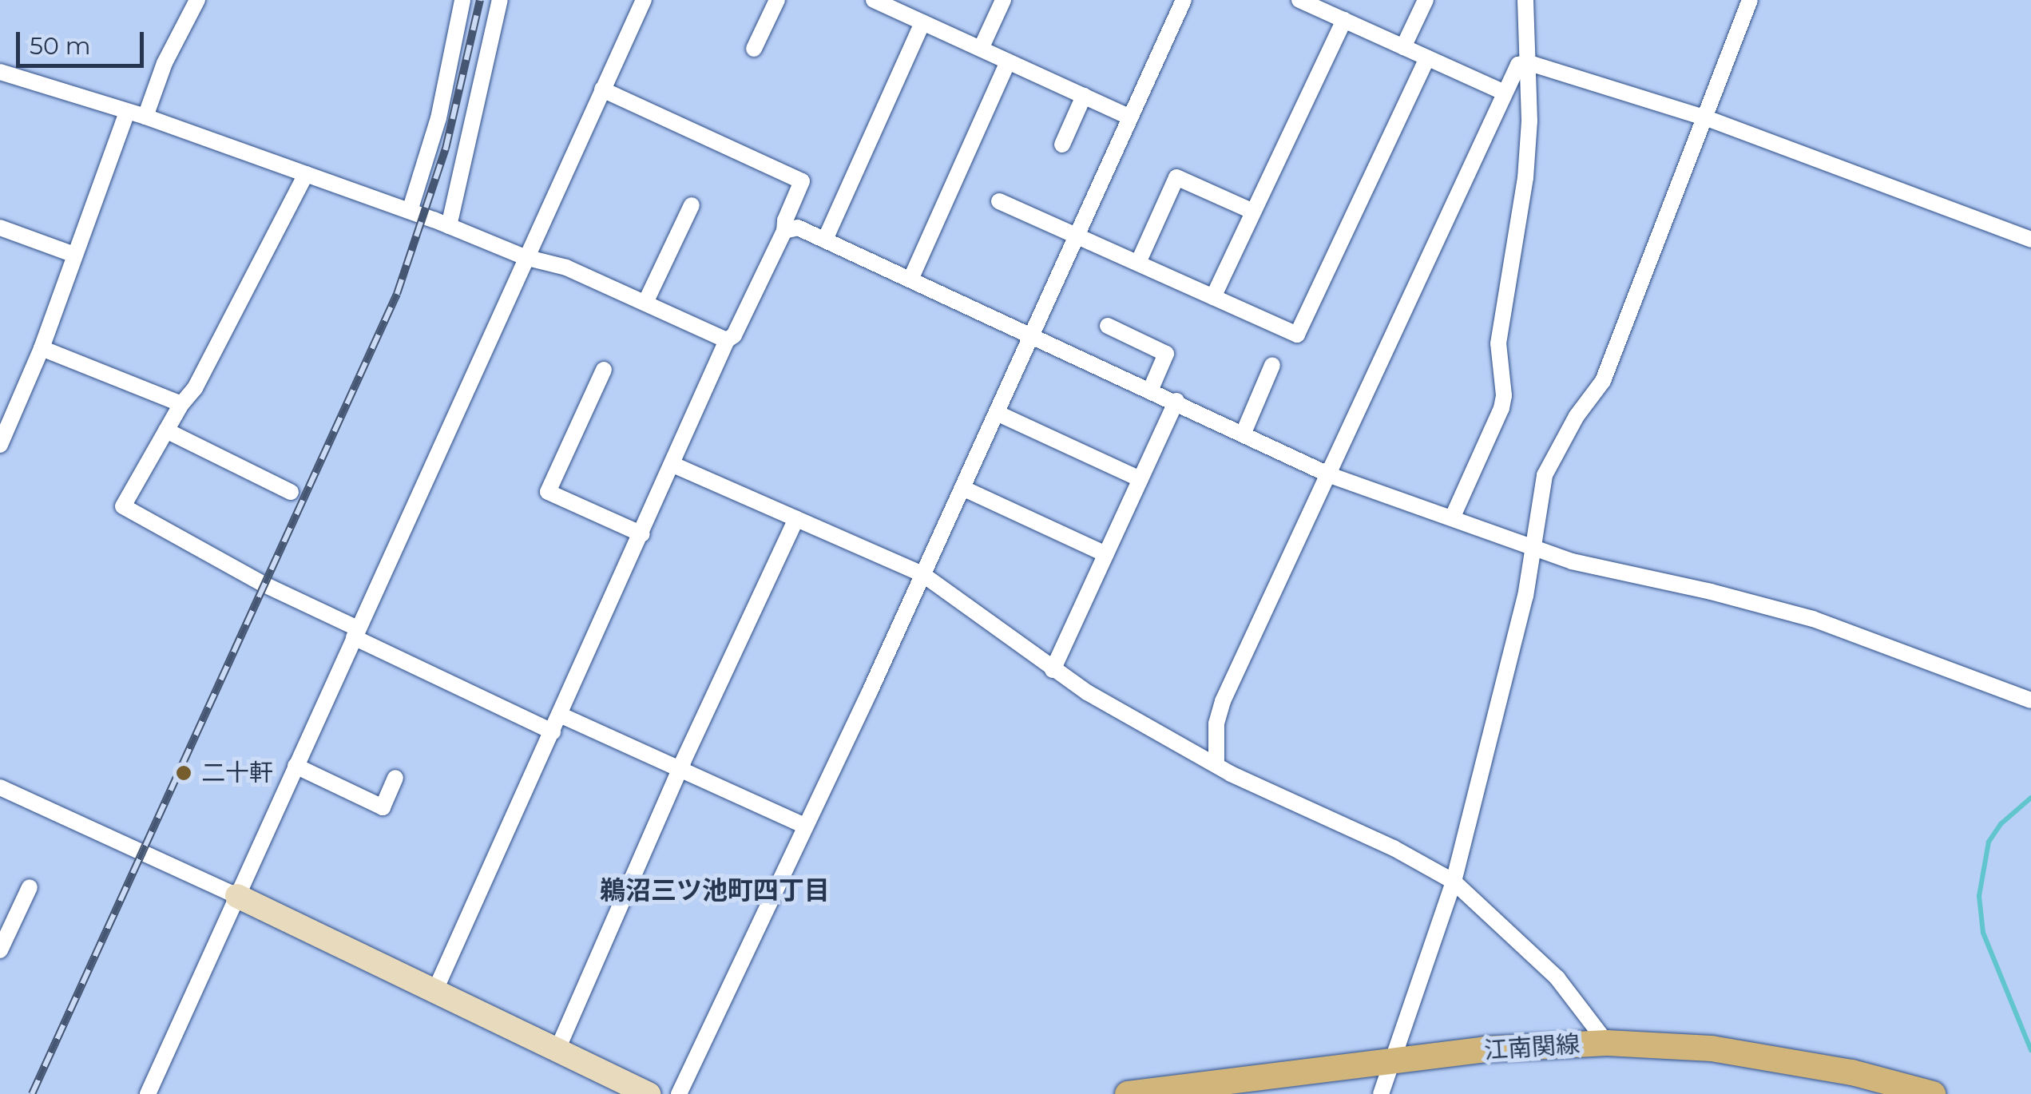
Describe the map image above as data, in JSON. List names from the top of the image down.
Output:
{
  "streets": {
    "main road": ["江南関線"]
  },
  "districts": ["鵜沼三ツ池町四丁目"],
  "places": ["二十軒"],
  "scale_bar": "50 m"
}
